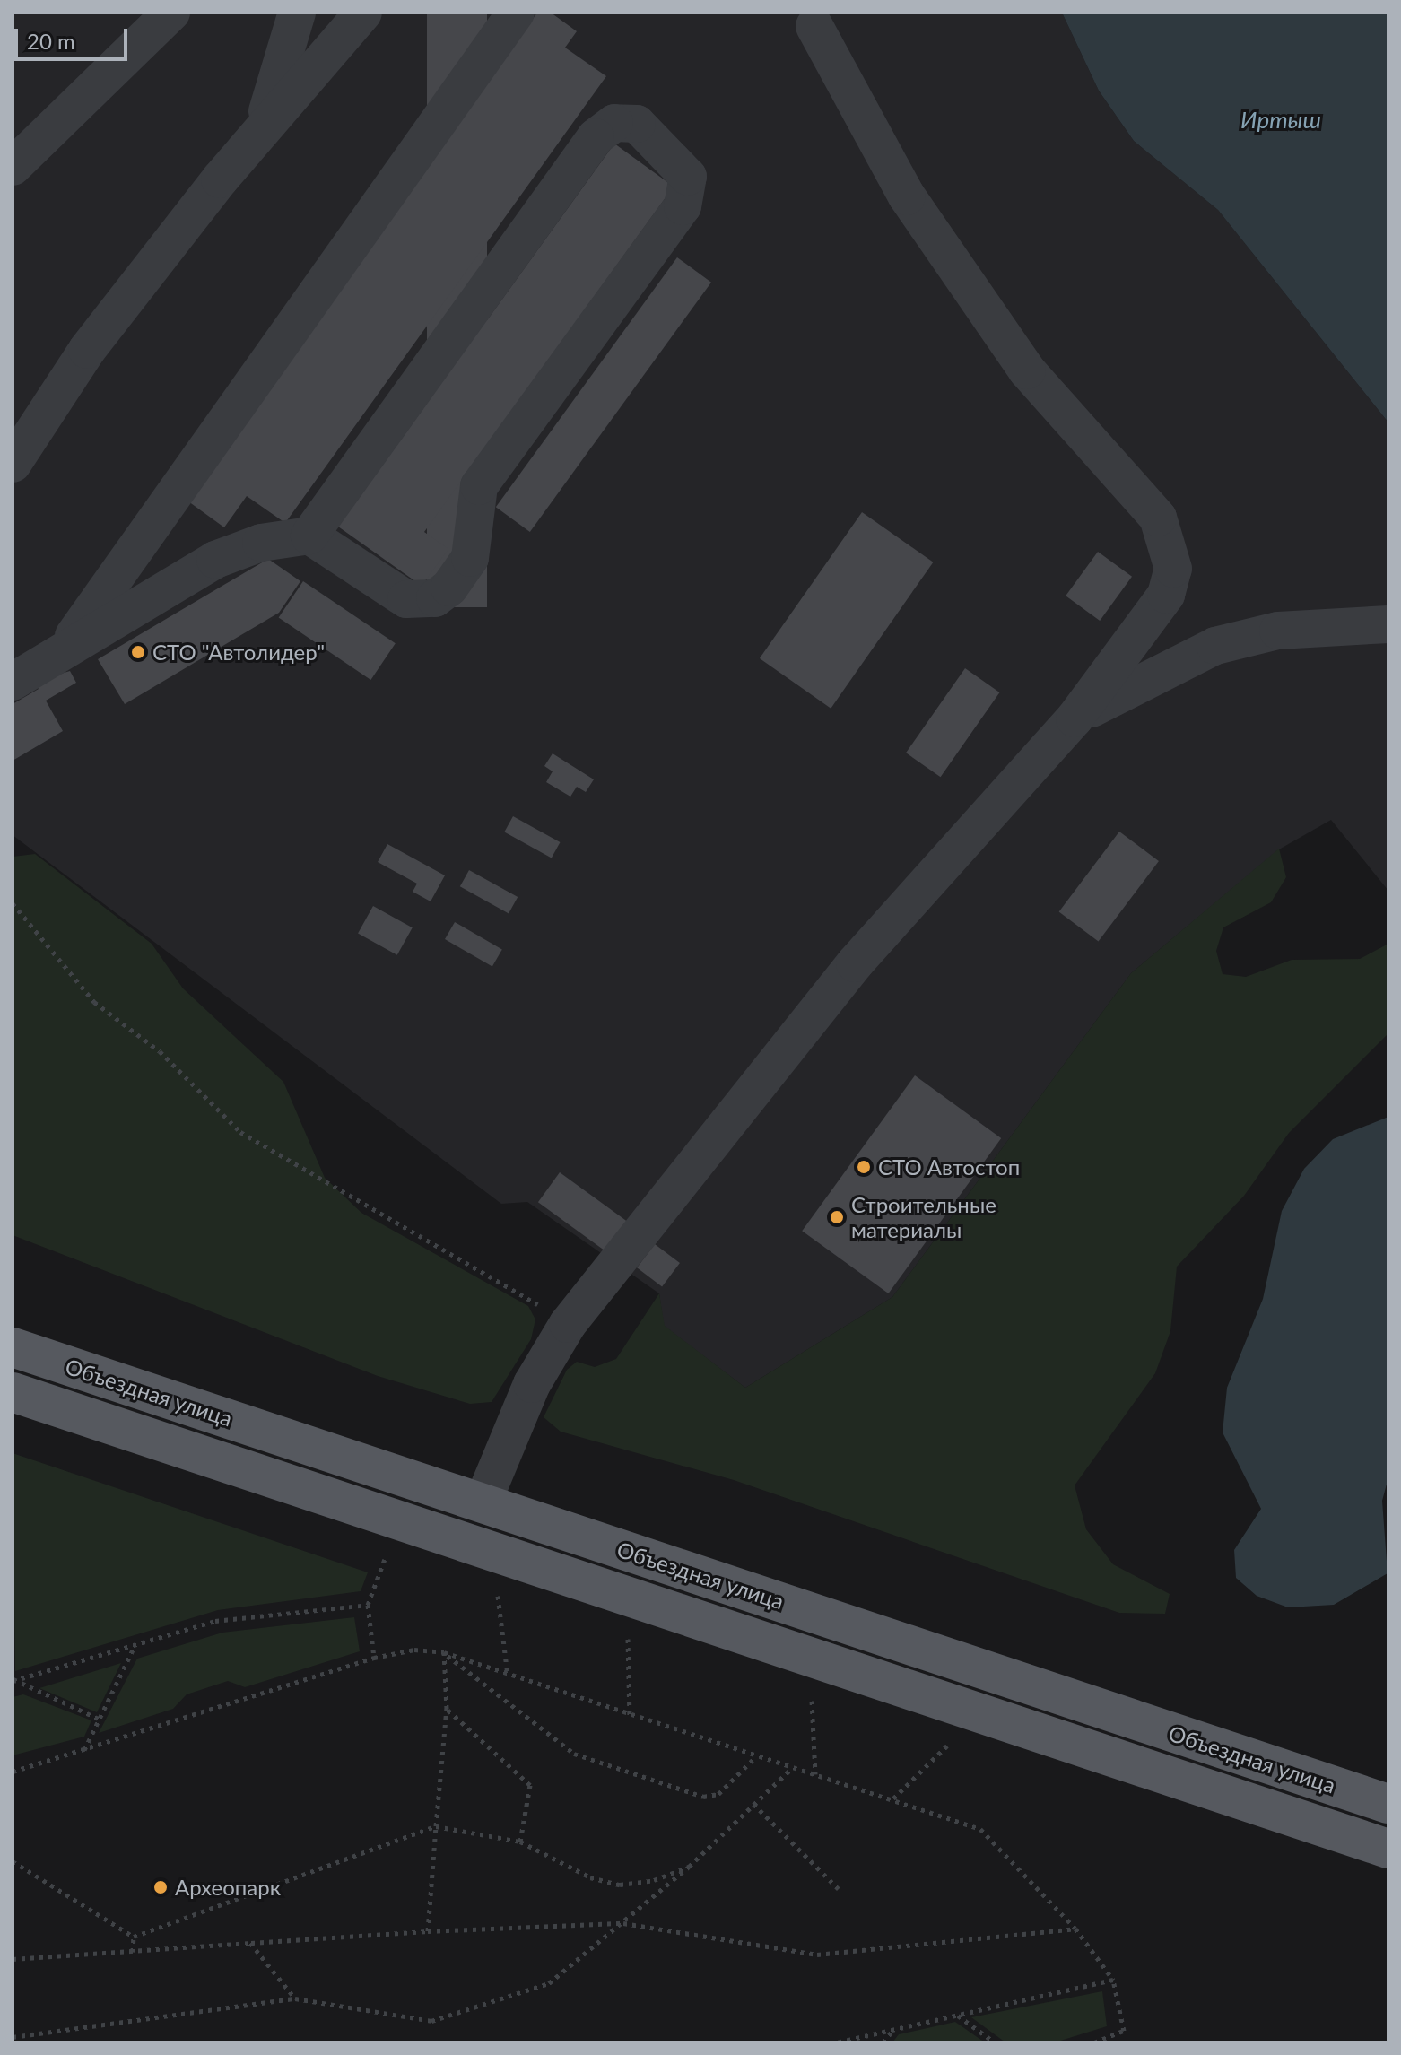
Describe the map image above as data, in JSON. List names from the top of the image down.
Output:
{
  "streets": {
    "main road": ["Объездная улица"]
  },
  "water": ["Иртыш"],
  "places": [
    "СТО \"Автолидер\"",
    "СТО Автостоп",
    "Строительные материалы",
    "Археопарк"
  ],
  "scale_bar": "20 m"
}
